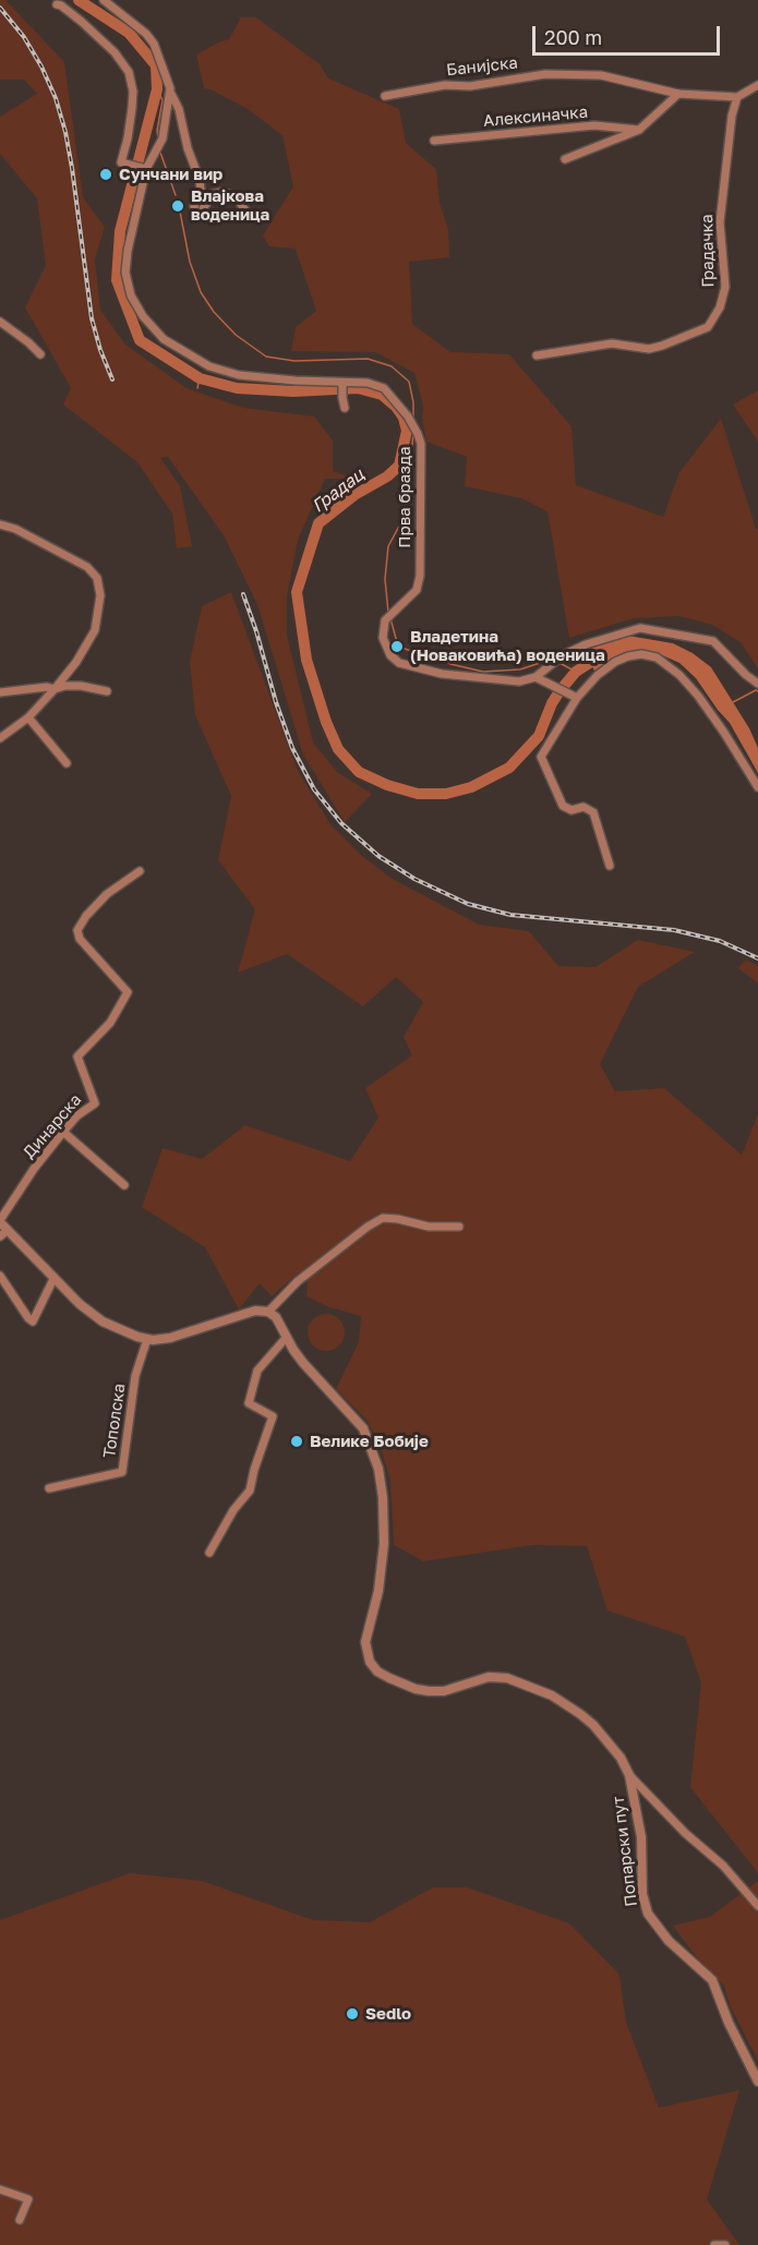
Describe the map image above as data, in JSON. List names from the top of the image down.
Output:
{
  "streets": {
    "street": [
      "Банијска",
      "Алексиначка",
      "Градачка",
      "Прва бразда",
      "Динарска",
      "Тополска",
      "Попарски пут"
    ]
  },
  "crossings": [
    ["Банијска", "Градачка"]
  ],
  "water": ["Градац"],
  "places": [
    "Сунчани вир",
    "Влајкова воденица",
    "Владетина (Новаковића) воденица",
    "Велике Бобије",
    "Sedlo"
  ],
  "scale_bar": "200 m"
}
